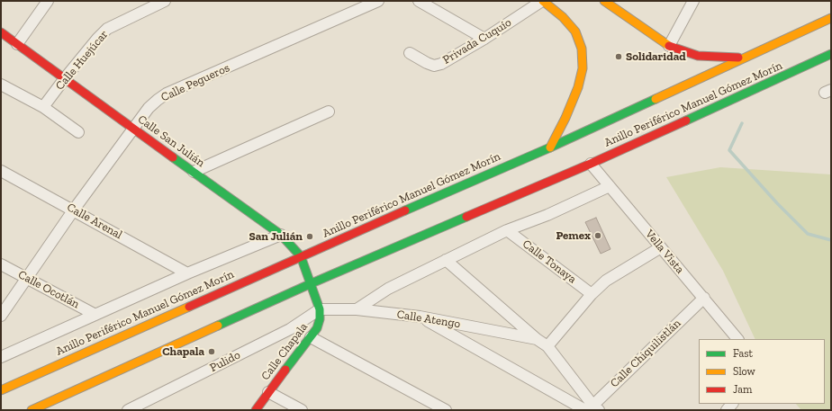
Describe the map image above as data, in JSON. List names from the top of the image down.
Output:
{
  "streets": {
    "main road": ["Anillo Periférico Manuel Gómez Morín", "Calle San Julián", "Calle Chapala"],
    "street": [
      "Privada Cuquío",
      "Calle Huejúcar",
      "Calle Pegueros",
      "Calle Arenal",
      "Vella Vista",
      "Calle Tonaya",
      "Calle Ocotlán",
      "Calle Atengo",
      "Calle Chiquilistlán",
      "Pulido"
    ]
  },
  "crossings": [
    ["Calle Huejúcar", "Calle San Julián"],
    ["Calle Pegueros", "Calle San Julián"],
    ["Calle Pegueros", "Calle Arenal"],
    ["Calle Pegueros", "Calle Ocotlán"],
    ["Anillo Periférico Manuel Gómez Morín", "Calle San Julián"],
    ["Anillo Periférico Manuel Gómez Morín", "Vella Vista"],
    ["Anillo Periférico Manuel Gómez Morín", "Calle Chapala"],
    ["Calle San Julián", "Calle Chapala"],
    ["Vella Vista", "Calle Chiquilistlán"],
    ["Calle Atengo", "Calle Chapala"],
    ["Calle Atengo", "Pulido"],
    ["Calle Chapala", "Pulido"]
  ],
  "places": [
    "Solidaridad",
    "Pemex",
    "San Julián",
    "Chapala"
  ],
  "legend": ["Fast", "Slow", "Jam"]
}
